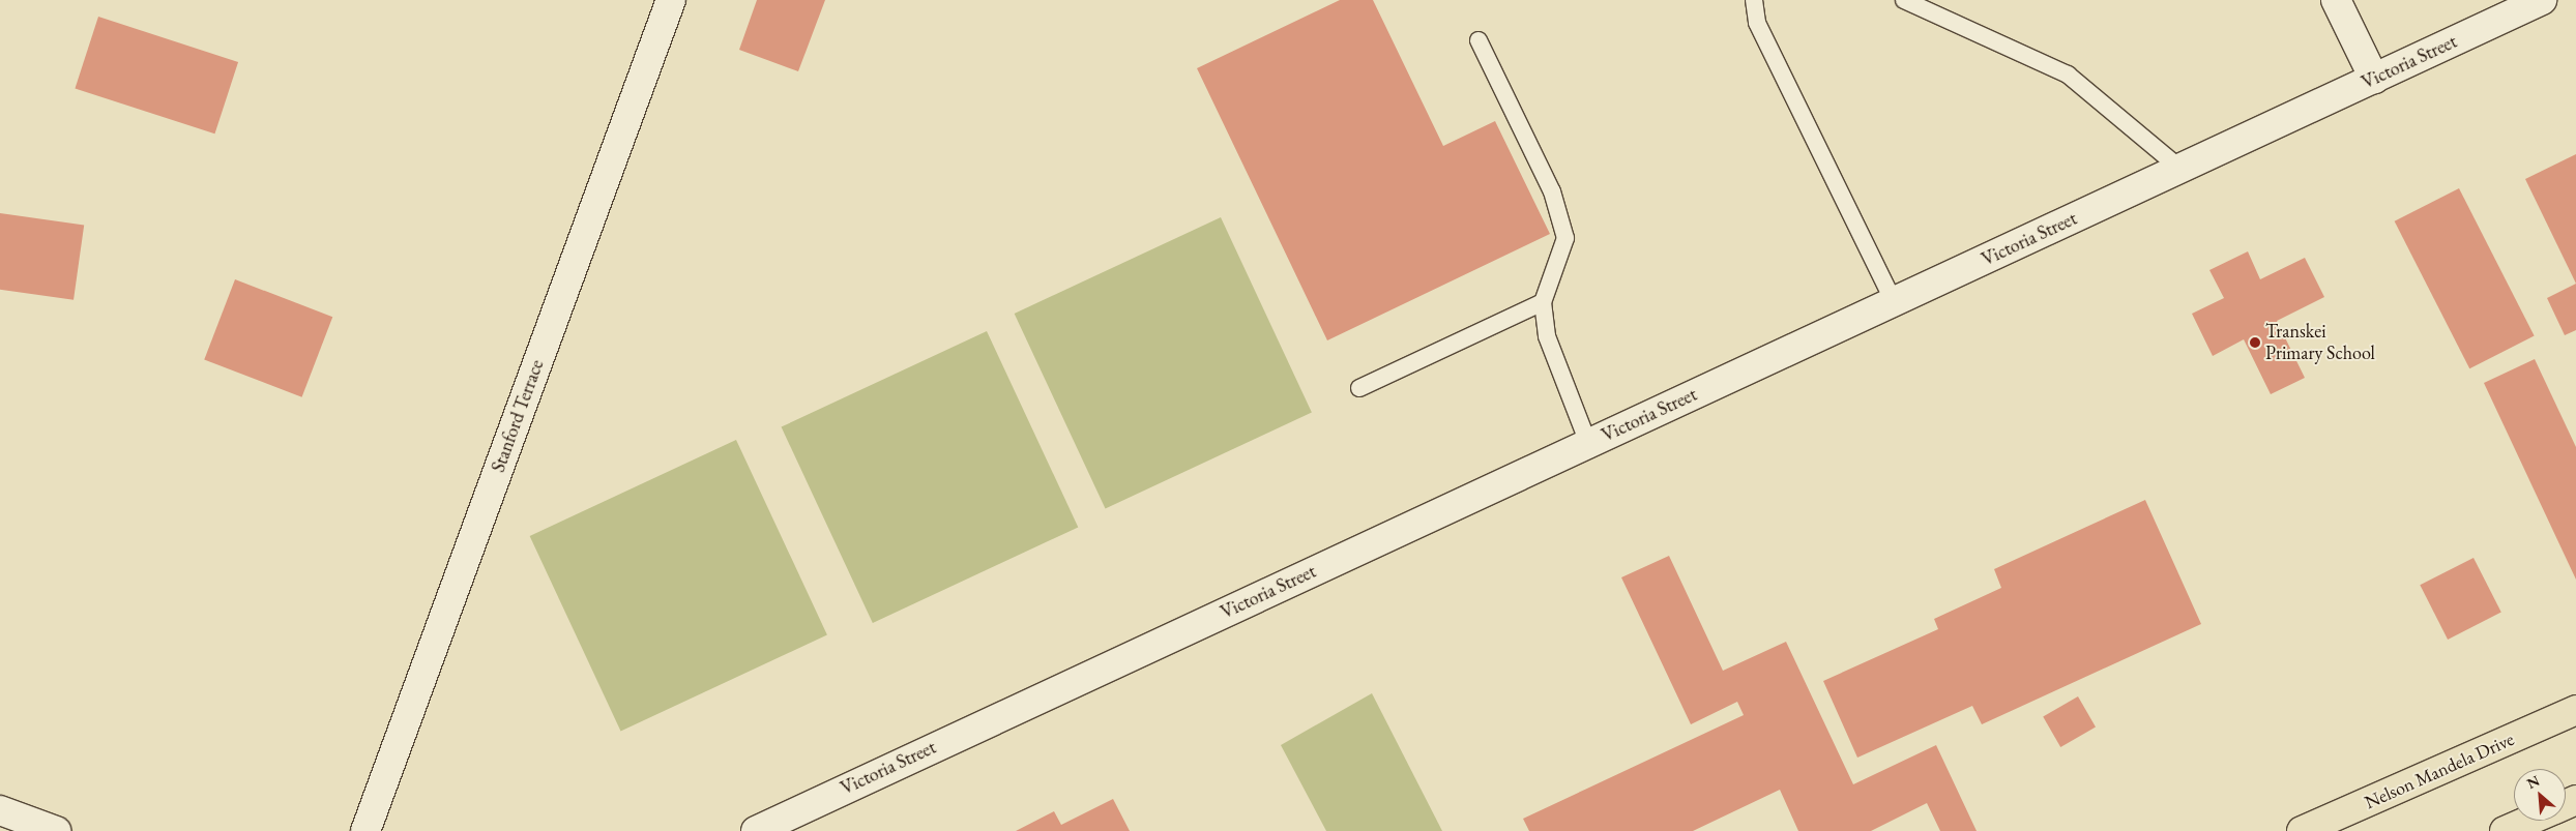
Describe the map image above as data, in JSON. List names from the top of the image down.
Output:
{
  "streets": {
    "highway": ["Nelson Mandela Drive"],
    "street": ["Victoria Street", "Stanford Terrace"]
  },
  "places": ["Transkei Primary School"],
  "north": "top left"
}
